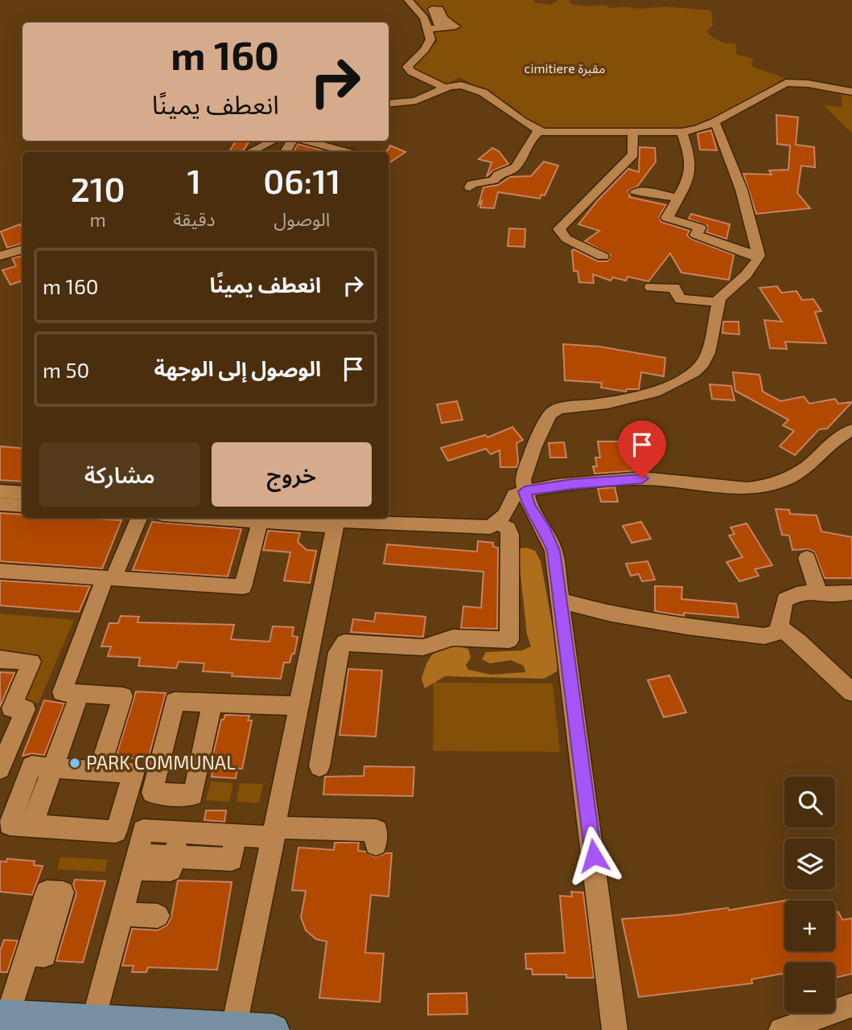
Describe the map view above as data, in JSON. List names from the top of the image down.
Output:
{
  "parks": ["cimitiere مقبرة"],
  "places": ["PARK COMMUNAL"],
  "page": {
    "turn": ["160 m", "انعطف يمينًا"],
    "eta": [
      "06:11",
      "الوصول",
      "1",
      "دقيقة",
      "210",
      "m"
    ],
    "list": [
      {
        "name": "انعطف يمينًا",
        "value": "160 m"
      },
      {
        "name": "الوصول إلى الوجهة",
        "value": "50 m"
      }
    ],
    "buttons": ["خروج", "مشاركة"],
    "map_buttons": ["+", "−"]
  }
}
